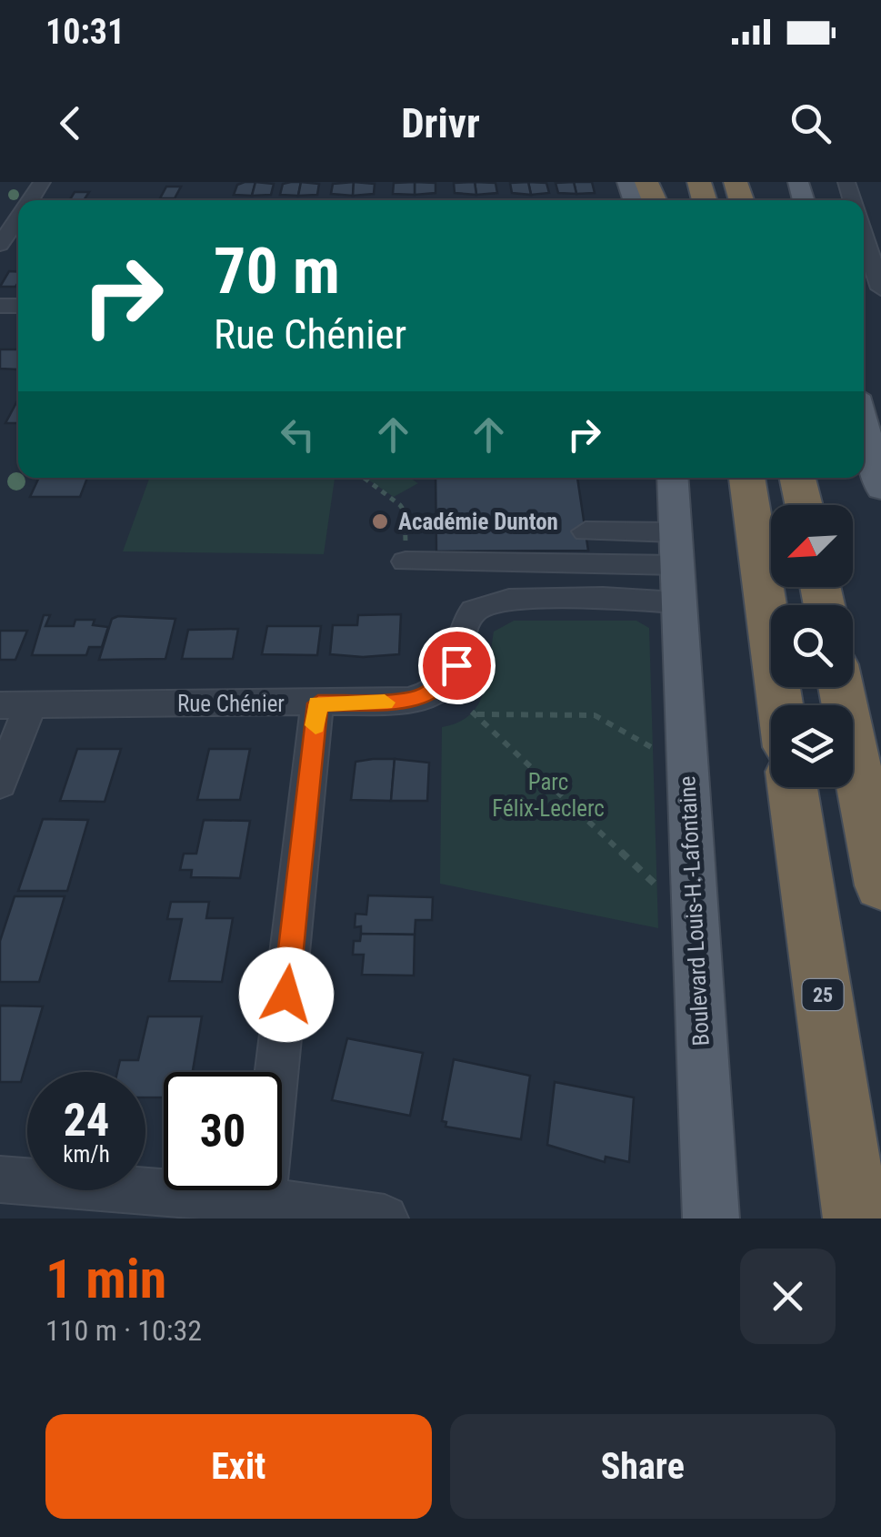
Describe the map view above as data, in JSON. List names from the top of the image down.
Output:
{
  "streets": {
    "highway": ["25"],
    "main road": ["Boulevard Louis-H.-Lafontaine"],
    "street": ["Rue Chénier"]
  },
  "crossings": [
    ["Rue Chénier", "Boulevard Louis-H.-Lafontaine"]
  ],
  "parks": ["Parc Félix-Leclerc"],
  "places": ["Académie Dunton"],
  "north": "bottom left",
  "page": {
    "status": "10:31",
    "header": "Drivr",
    "turn": ["70 m", "Rue Chénier"],
    "speed": "24 km/h",
    "limit": "30",
    "heading": ["1 min", "110 m · 10:32"],
    "buttons": ["Exit", "Share"]
  }
}
